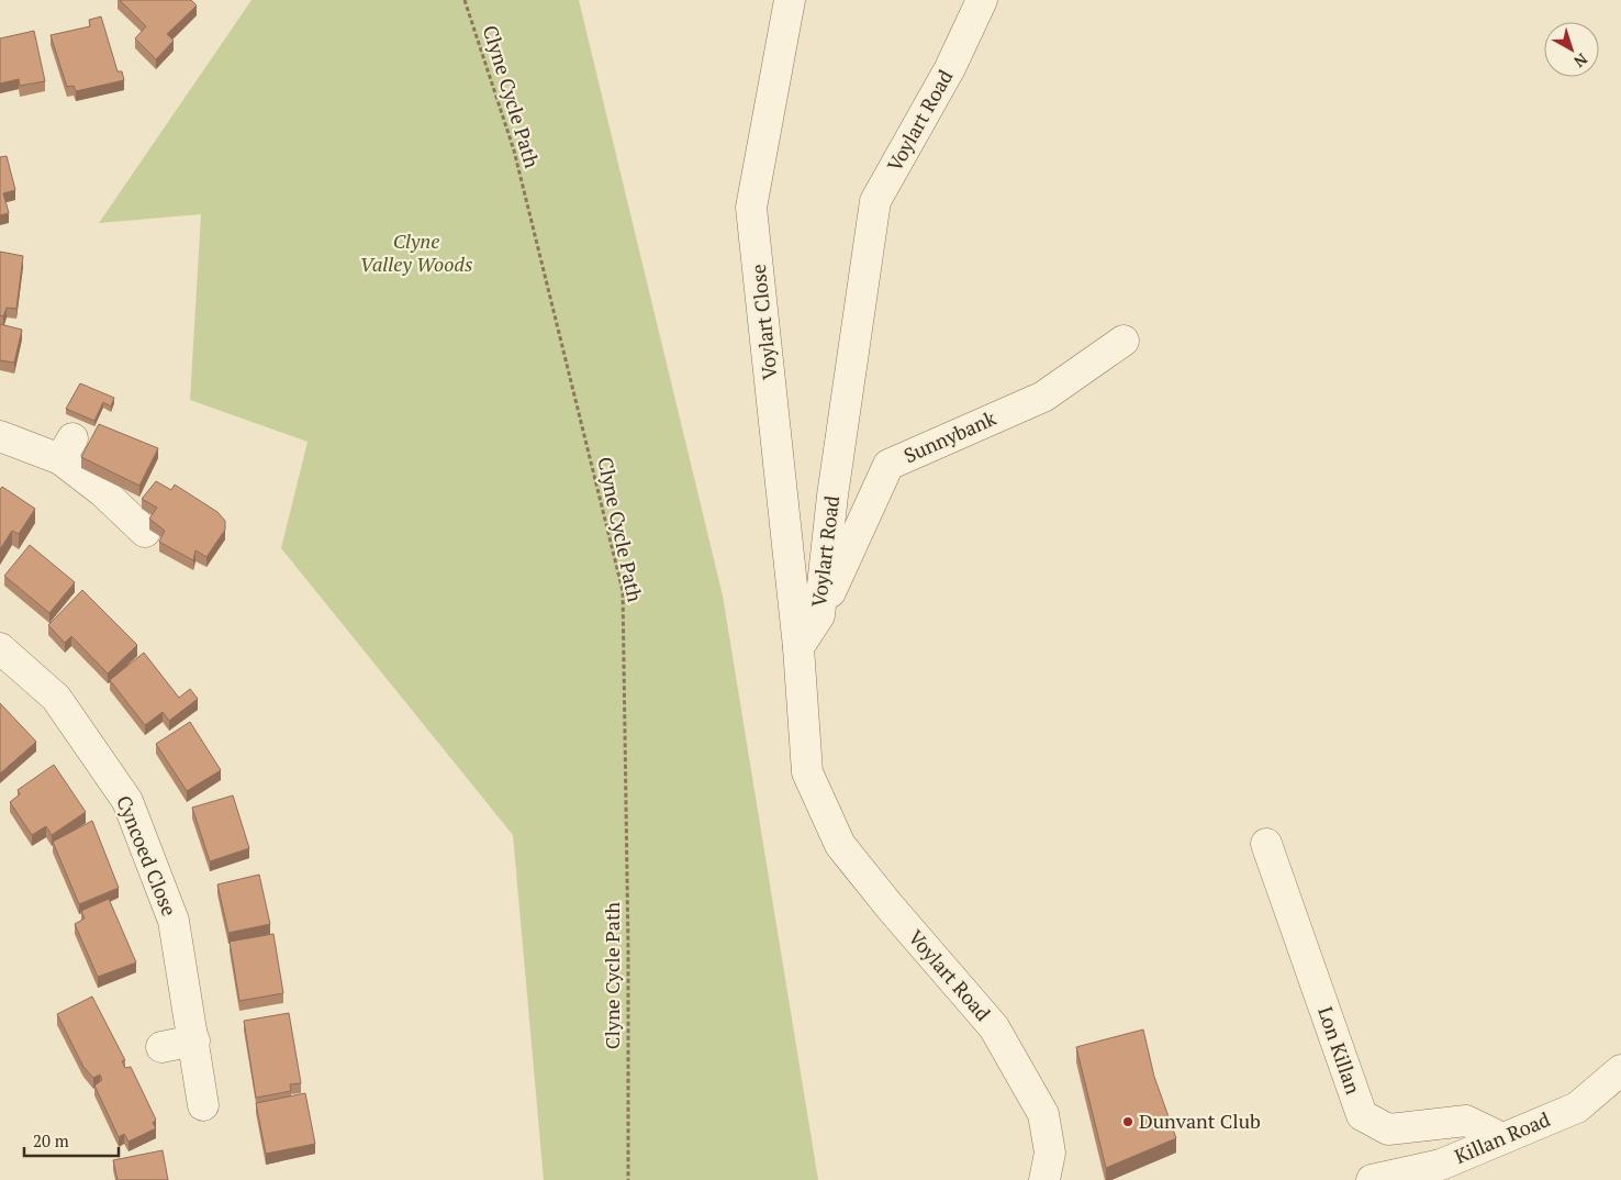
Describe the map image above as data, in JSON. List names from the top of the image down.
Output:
{
  "streets": {
    "street": [
      "Voylart Road",
      "Voylart Close",
      "Sunnybank",
      "Cyncoed Close",
      "Lon Killan",
      "Killan Road"
    ],
    "path": ["Clyne Cycle Path"]
  },
  "crossings": [
    ["Voylart Road", "Voylart Close"],
    ["Voylart Road", "Sunnybank"],
    ["Lon Killan", "Killan Road"]
  ],
  "parks": ["Clyne Valley Woods"],
  "places": ["Dunvant Club"],
  "scale_bar": "20 m",
  "north": "bottom right"
}
